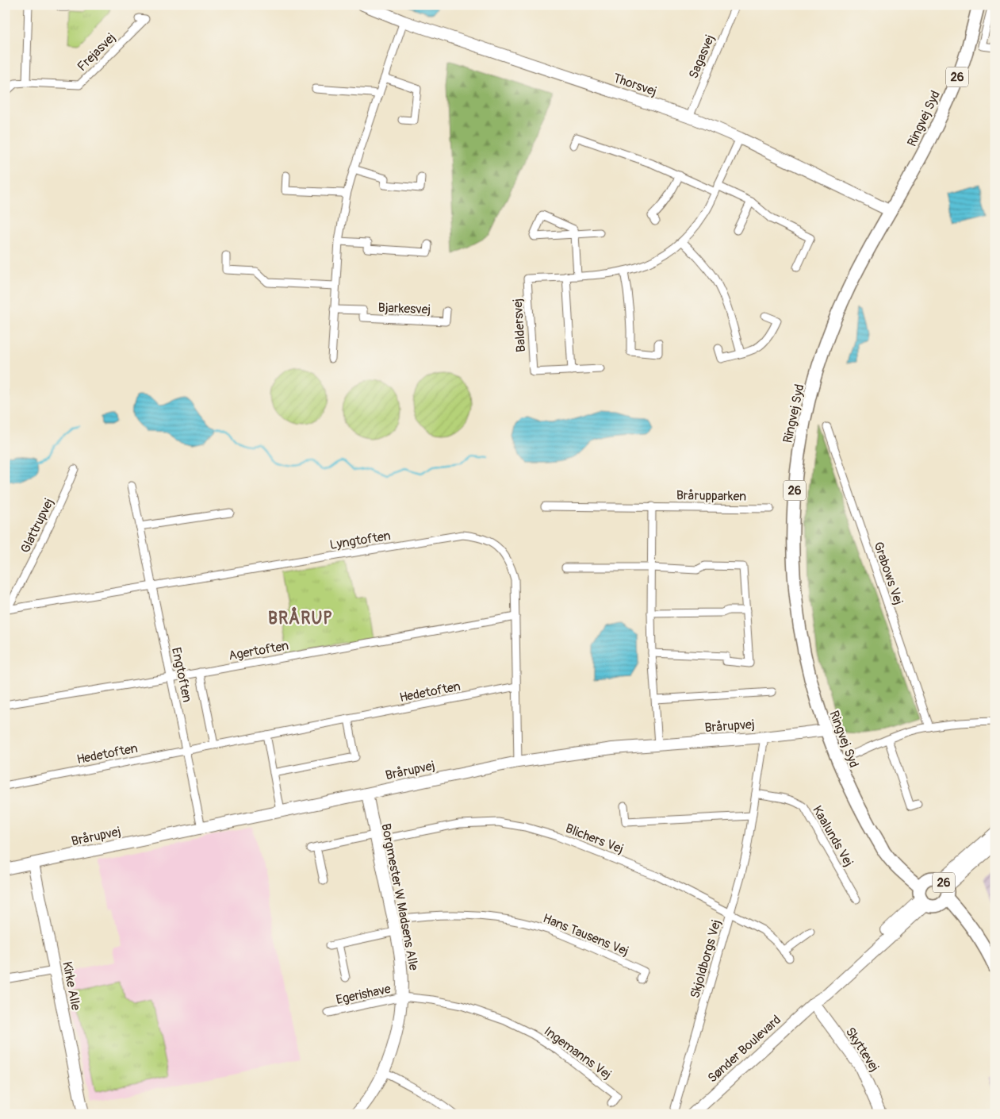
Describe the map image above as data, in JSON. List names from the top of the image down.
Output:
{
  "streets": {
    "main road": ["26", "Ringvej Syd"],
    "street": [
      "Frejasvej",
      "Sagasvej",
      "Thorsvej",
      "Bjarkesvej",
      "Baldersvej",
      "Brårupparken",
      "Glattrupvej",
      "Lyngtoften",
      "Grabows Vej",
      "Agertoften",
      "Engtoften",
      "Hedetoften",
      "Brårupvej",
      "Kaalunds Vej",
      "Blichers Vej",
      "Borgmester W Madsens Alle",
      "Hans Tausens Vej",
      "Skjoldborgs Vej",
      "Kirke Alle",
      "Egerishave",
      "Sønder Boulevard",
      "Skyttevej",
      "Ingemanns Vej"
    ]
  },
  "crossings": [
    ["Sagasvej", "Thorsvej"],
    ["26", "Ringvej Syd"],
    ["26", "Sønder Boulevard"],
    ["Thorsvej", "Ringvej Syd"],
    ["Thorsvej", "Baldersvej"],
    ["Ringvej Syd", "Brårupvej"],
    ["Ringvej Syd", "Sønder Boulevard"],
    ["Glattrupvej", "Lyngtoften"],
    ["Lyngtoften", "Agertoften"],
    ["Lyngtoften", "Engtoften"],
    ["Lyngtoften", "Hedetoften"],
    ["Lyngtoften", "Brårupvej"],
    ["Agertoften", "Engtoften"],
    ["Engtoften", "Hedetoften"],
    ["Engtoften", "Brårupvej"],
    ["Brårupvej", "Borgmester W Madsens Alle"],
    ["Brårupvej", "Skjoldborgs Vej"],
    ["Brårupvej", "Kirke Alle"],
    ["Kaalunds Vej", "Skjoldborgs Vej"],
    ["Blichers Vej", "Borgmester W Madsens Alle"],
    ["Blichers Vej", "Skjoldborgs Vej"],
    ["Borgmester W Madsens Alle", "Hans Tausens Vej"],
    ["Borgmester W Madsens Alle", "Egerishave"],
    ["Borgmester W Madsens Alle", "Ingemanns Vej"],
    ["Egerishave", "Ingemanns Vej"],
    ["Sønder Boulevard", "Skyttevej"]
  ],
  "districts": ["BRÅRUP"]
}
